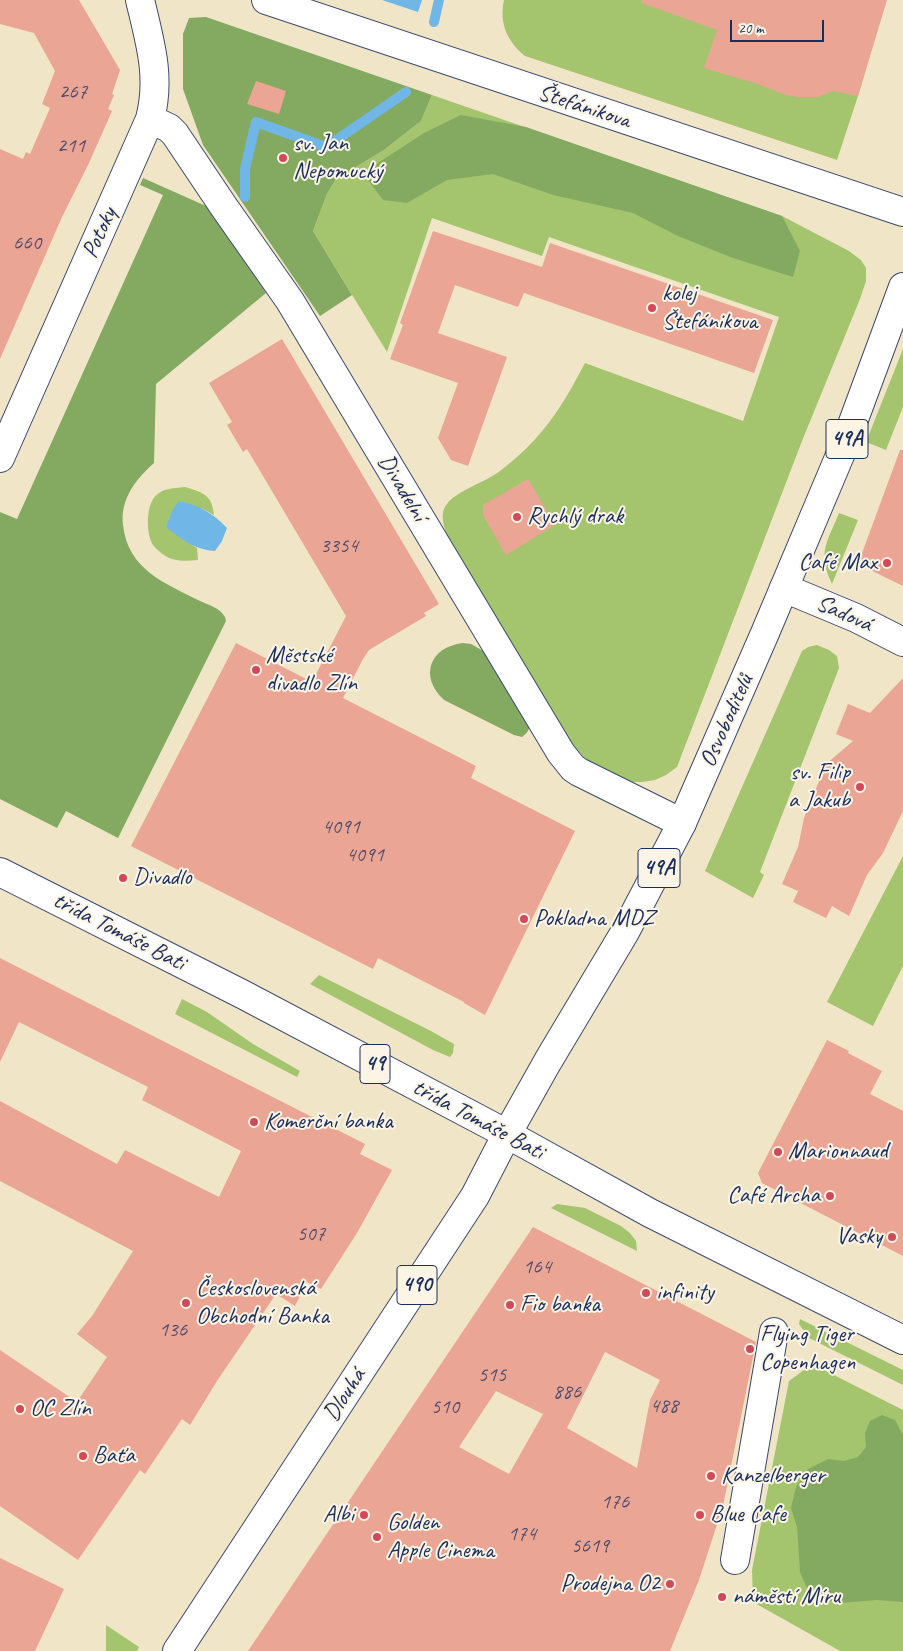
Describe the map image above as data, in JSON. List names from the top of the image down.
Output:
{
  "streets": {
    "main road": [
      "Štefánikova",
      "Potoky",
      "49A",
      "Divadelní",
      "Sadová",
      "Osvoboditelů",
      "třída Tomáše Bati",
      "49",
      "490",
      "Dlouhá"
    ]
  },
  "crossings": [
    ["Potoky", "Divadelní"],
    ["Divadelní", "Osvoboditelů"],
    ["Sadová", "Osvoboditelů"],
    ["Osvoboditelů", "třída Tomáše Bati"],
    ["Osvoboditelů", "Dlouhá"],
    ["třída Tomáše Bati", "Dlouhá"]
  ],
  "places": [
    "sv. Jan Nepomucký",
    "kolej Štefánikova",
    "Rychlý drak",
    "Café Max",
    "Městské divadlo Zlín",
    "sv. Filip a Jakub",
    "Divadlo",
    "Pokladna MDZ",
    "Komerční banka",
    "Marionnaud",
    "Café Archa",
    "Vasky",
    "infinity",
    "Československá Obchodní Banka",
    "Fio banka",
    "Flying Tiger Copenhagen",
    "OC Zlín",
    "Baťa",
    "Kanzelberger",
    "Albi",
    "Blue Cafe",
    "Golden Apple Cinema",
    "Prodejna O2",
    "náměstí Míru"
  ],
  "house_numbers": [
    "267",
    "211",
    "660",
    "3354",
    "4091",
    "4091",
    "507",
    "164",
    "136",
    "515",
    "886",
    "488",
    "510",
    "176",
    "174",
    "5619"
  ],
  "scale_bar": "20 m"
}
